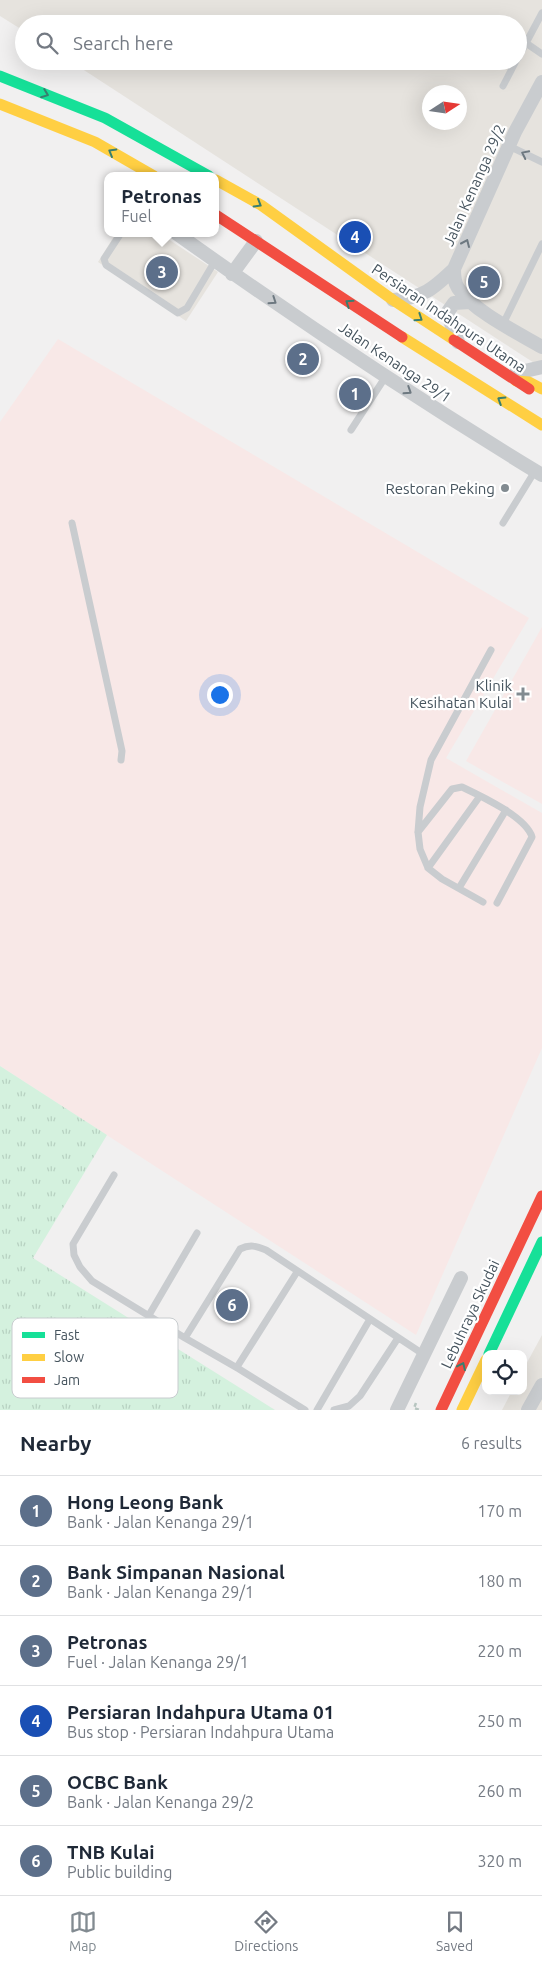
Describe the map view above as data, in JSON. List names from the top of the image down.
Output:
{
  "streets": {
    "main road": ["Persiaran Indahpura Utama", "Lebuhraya Skudai"],
    "street": ["Jalan Kenanga 29/2", "Jalan Kenanga 29/1"]
  },
  "one_way": ["Jalan Kenanga 29/2", "Jalan Kenanga 29/1"],
  "places": {
    "other": ["Restoran Peking"],
    "health": ["Klinik Kesihatan Kulai"]
  },
  "legend": ["Fast", "Slow", "Jam"],
  "north": "right",
  "page": {
    "search": "Search here",
    "popup": ["Petronas", "Fuel"],
    "pins": [
      "4",
      "3",
      "5",
      "2",
      "1",
      "6"
    ],
    "heading": ["Nearby", "6 results"],
    "list": [
      {
        "mark": "1",
        "name": "Hong Leong Bank",
        "note": "Bank · Jalan Kenanga 29/1",
        "value": "170 m"
      },
      {
        "mark": "2",
        "name": "Bank Simpanan Nasional",
        "note": "Bank · Jalan Kenanga 29/1",
        "value": "180 m"
      },
      {
        "mark": "3",
        "name": "Petronas",
        "note": "Fuel · Jalan Kenanga 29/1",
        "value": "220 m"
      },
      {
        "mark": "4",
        "name": "Persiaran Indahpura Utama 01",
        "note": "Bus stop · Persiaran Indahpura Utama",
        "value": "250 m"
      },
      {
        "mark": "5",
        "name": "OCBC Bank",
        "note": "Bank · Jalan Kenanga 29/2",
        "value": "260 m"
      },
      {
        "mark": "6",
        "name": "TNB Kulai",
        "note": "Public building",
        "value": "320 m"
      }
    ],
    "nav": ["Map", "Directions", "Saved"]
  }
}
